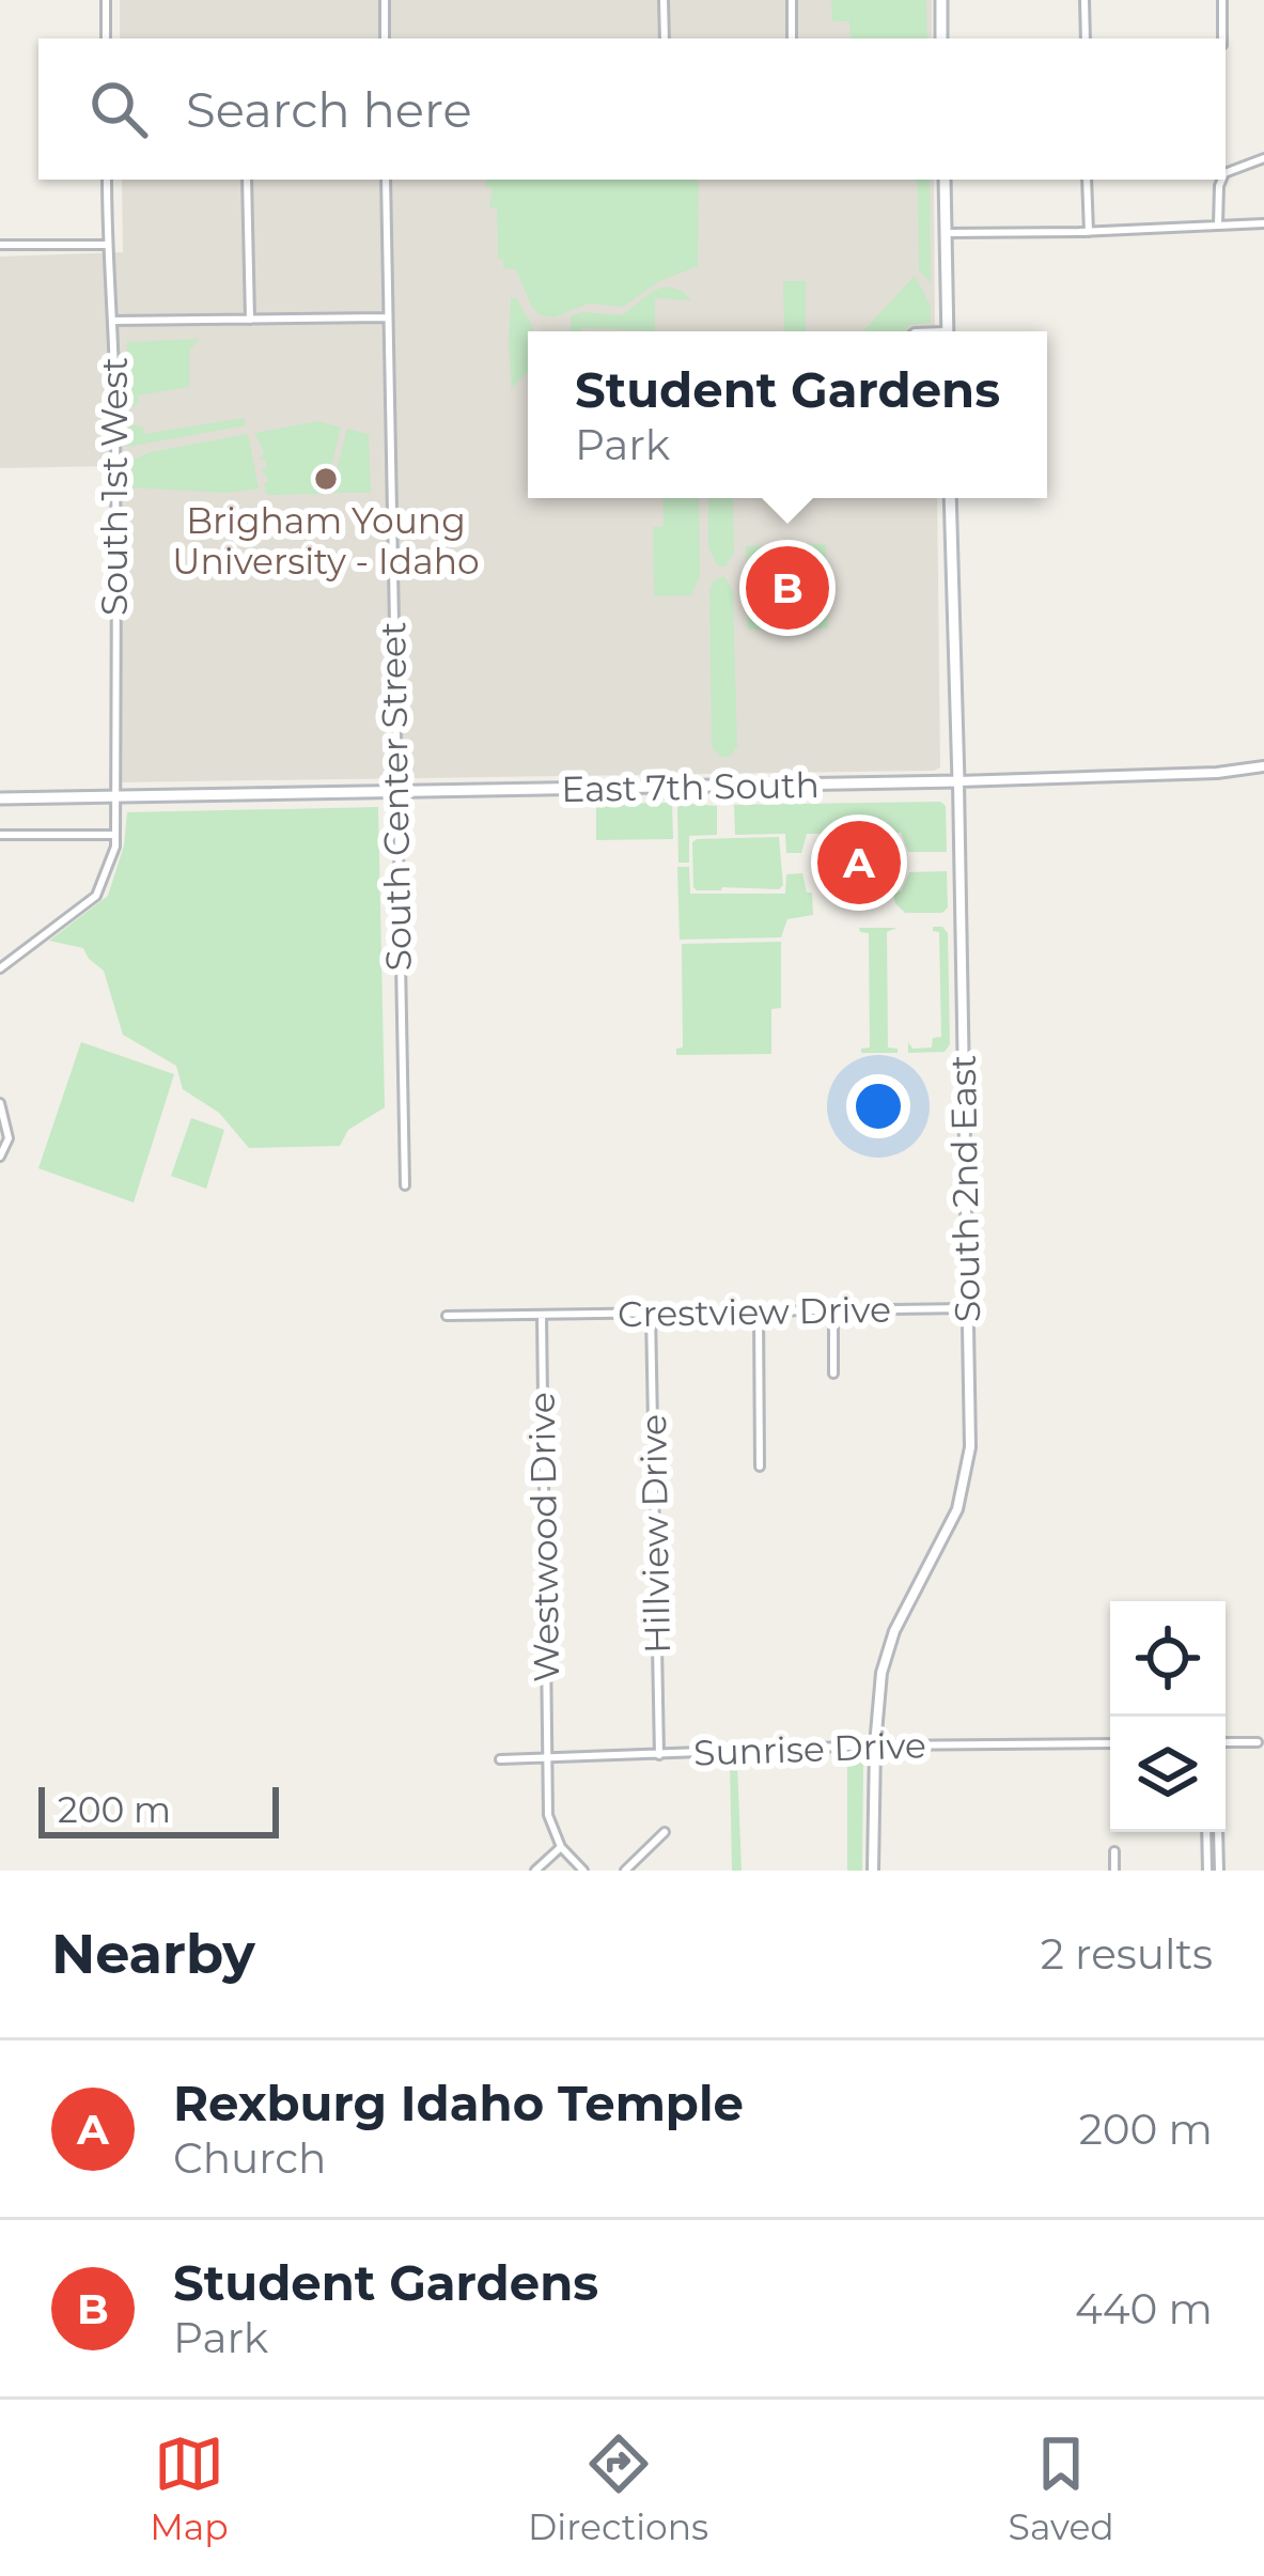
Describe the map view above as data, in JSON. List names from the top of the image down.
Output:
{
  "streets": {
    "main road": ["East 7th South", "South 2nd East"],
    "street": [
      "South 1st West",
      "South Center Street",
      "Crestview Drive",
      "Hillview Drive",
      "Westwood Drive",
      "Sunrise Drive"
    ]
  },
  "crossings": [
    ["South 1st West", "East 7th South"],
    ["East 7th South", "South Center Street"],
    ["East 7th South", "South 2nd East"],
    ["South 2nd East", "Crestview Drive"],
    ["South 2nd East", "Sunrise Drive"],
    ["Crestview Drive", "Hillview Drive"],
    ["Crestview Drive", "Westwood Drive"],
    ["Hillview Drive", "Sunrise Drive"],
    ["Westwood Drive", "Sunrise Drive"]
  ],
  "places": ["Brigham Young University - Idaho"],
  "scale_bar": "200 m",
  "page": {
    "search": "Search here",
    "popup": ["Student Gardens", "Park"],
    "pins": ["B", "A"],
    "scale": "200 m",
    "heading": ["Nearby", "2 results"],
    "list": [
      {
        "mark": "A",
        "name": "Rexburg Idaho Temple",
        "note": "Church",
        "value": "200 m"
      },
      {
        "mark": "B",
        "name": "Student Gardens",
        "note": "Park",
        "value": "440 m"
      }
    ],
    "nav": ["Map", "Directions", "Saved"]
  }
}
